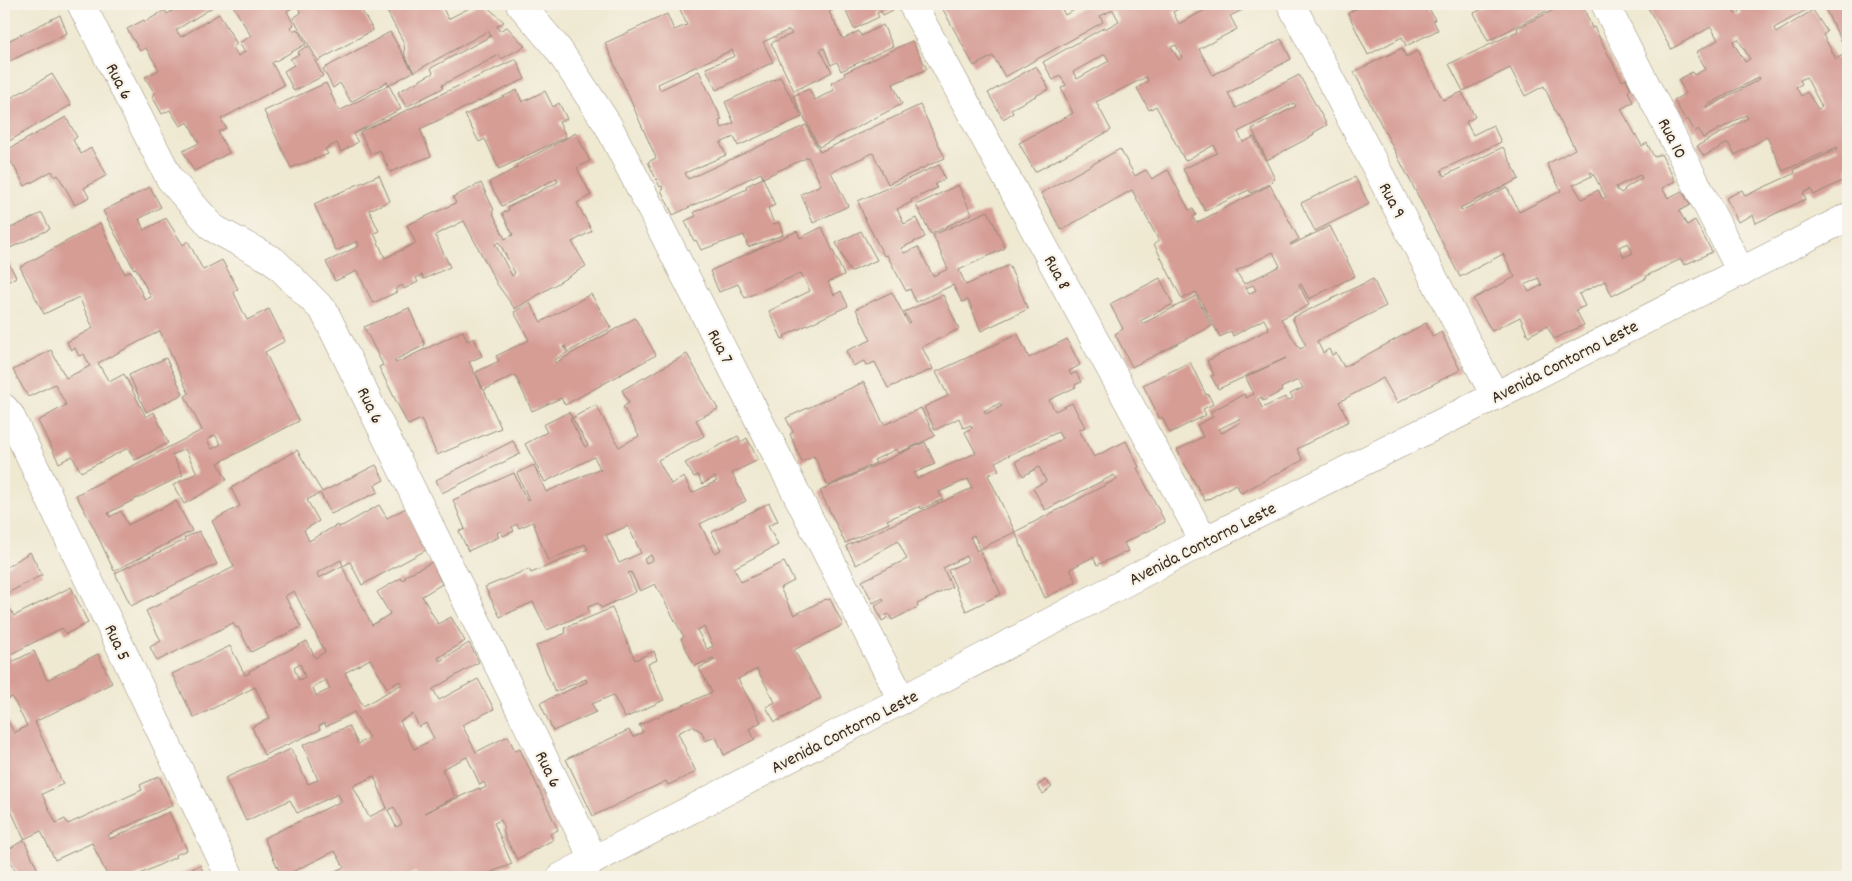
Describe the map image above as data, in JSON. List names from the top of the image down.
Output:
{
  "streets": {
    "street": [
      "Rua 6",
      "Rua 10",
      "Rua 9",
      "Rua 8",
      "Rua 7",
      "Avenida Contorno Leste",
      "Rua 5"
    ]
  },
  "crossings": [
    ["Rua 6", "Avenida Contorno Leste"],
    ["Rua 10", "Avenida Contorno Leste"],
    ["Rua 9", "Avenida Contorno Leste"],
    ["Rua 8", "Avenida Contorno Leste"],
    ["Rua 7", "Avenida Contorno Leste"]
  ]
}
